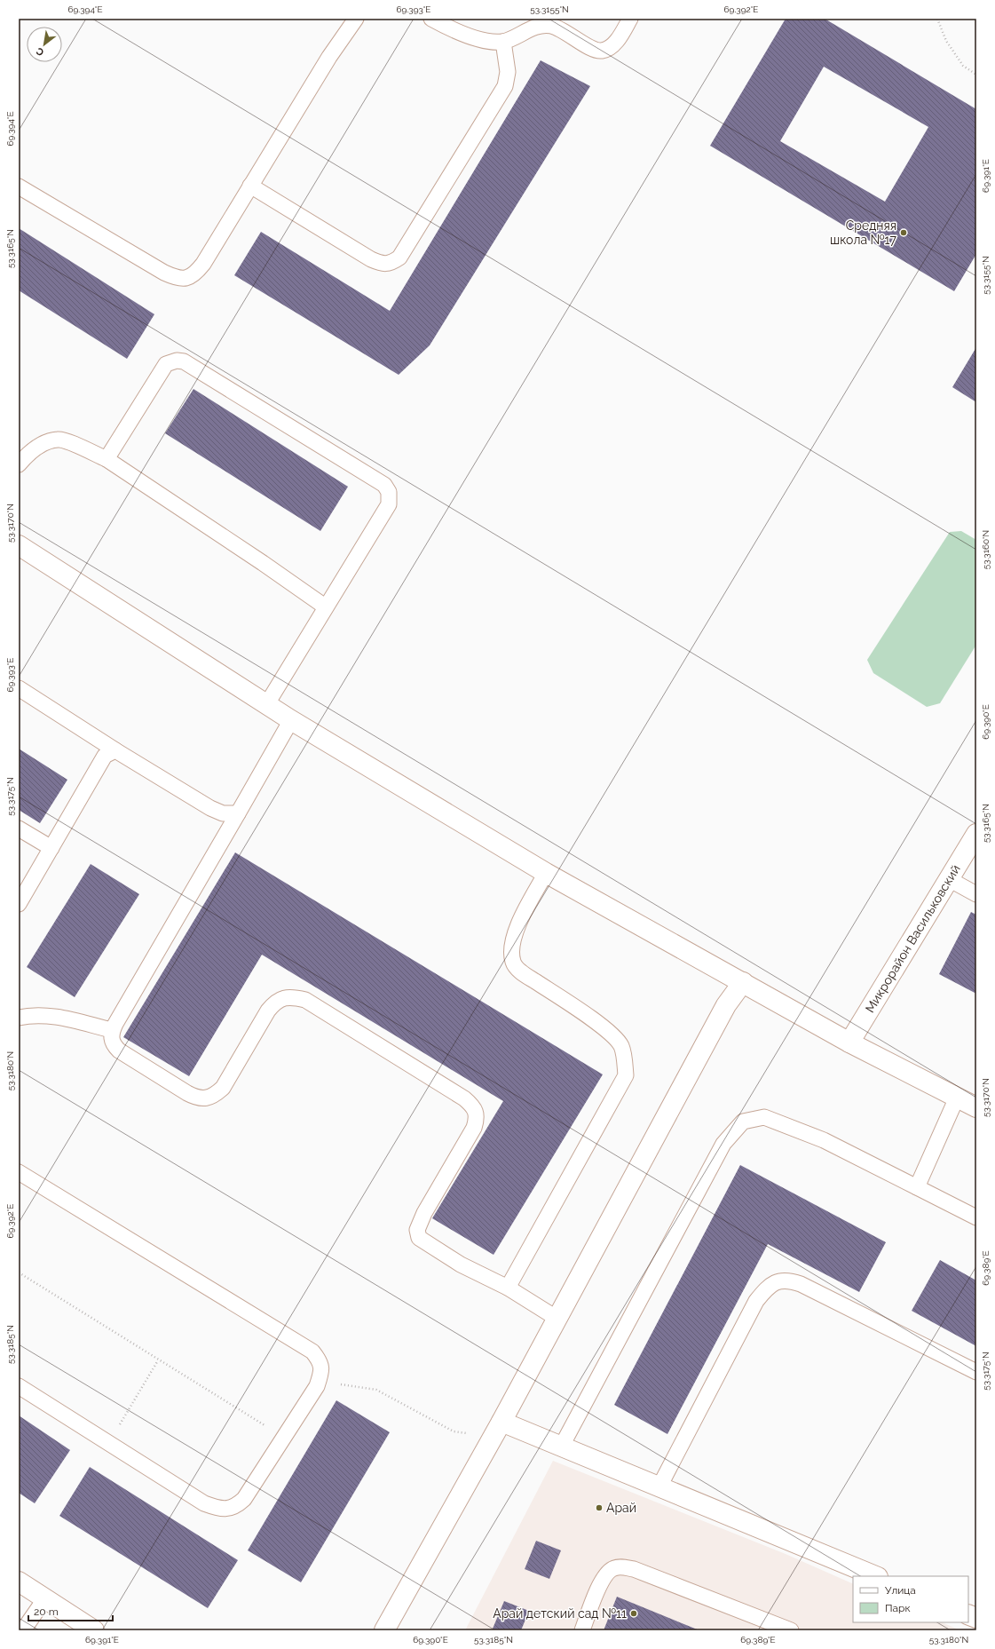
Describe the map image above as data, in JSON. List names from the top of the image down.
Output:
{
  "streets": {
    "street": ["Микрорайон Васильковский"]
  },
  "places": ["Средняя школа №17", "Арай", "Арай детский сад №11"],
  "legend": ["Улица", "Парк"],
  "scale_bar": "20 m",
  "north": "bottom left",
  "coordinates": [
    "69.394°E",
    "69.393°E",
    "53.3155°N",
    "69.392°E",
    "69.391°E",
    "53.3165°N",
    "53.3170°N",
    "53.3160°N",
    "69.390°E",
    "53.3175°N",
    "53.3180°N",
    "69.389°E",
    "53.3185°N"
  ]
}
